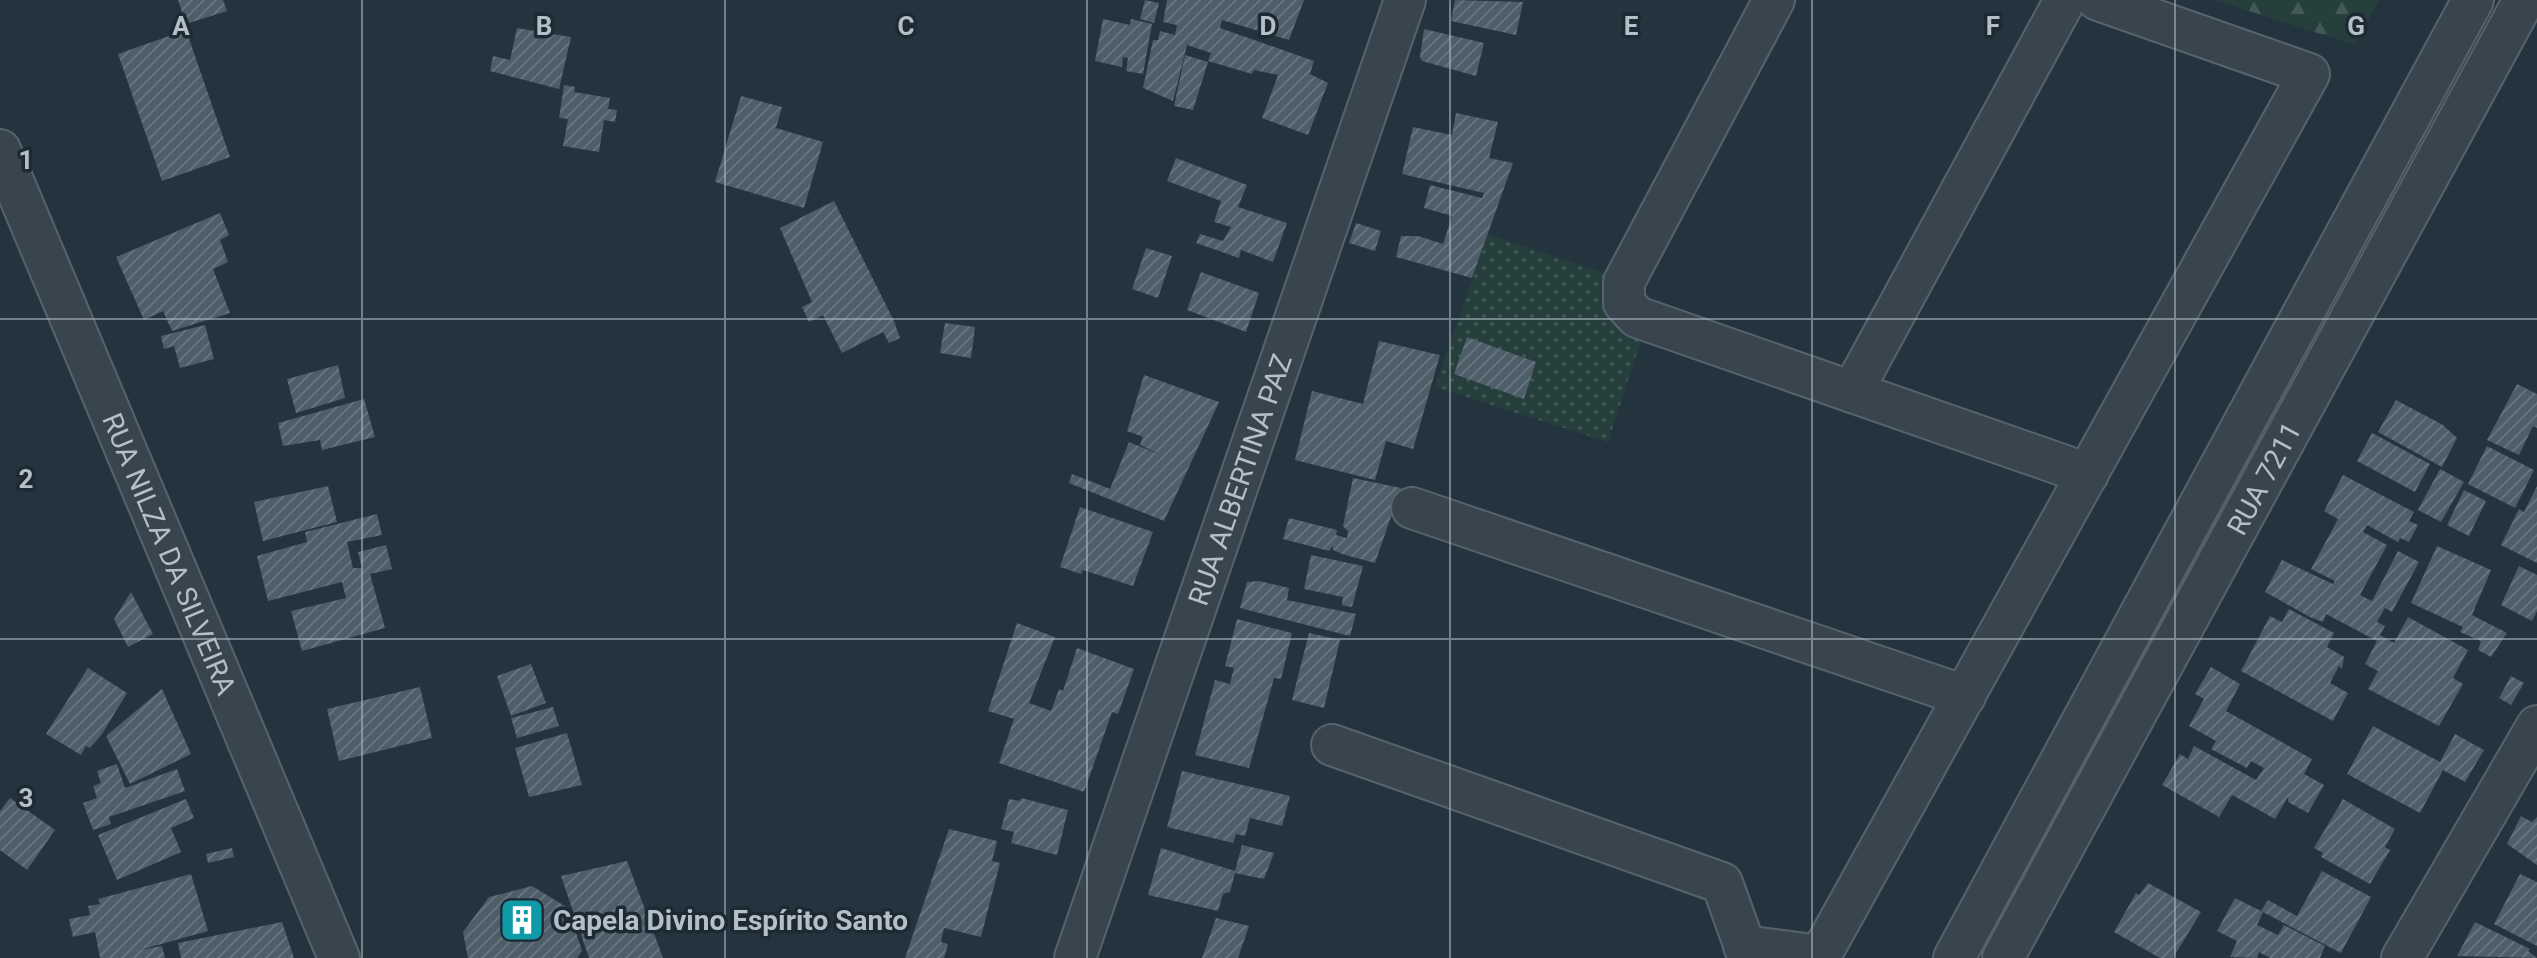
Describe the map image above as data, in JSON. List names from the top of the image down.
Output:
{
  "streets": {
    "street": ["RUA ALBERTINA PAZ", "RUA 7211", "RUA NILZA DA SILVEIRA"]
  },
  "places": {
    "building": ["Capela Divino Espírito Santo"]
  },
  "grid": {
    "columns": [
      "A",
      "B",
      "C",
      "D",
      "E",
      "F",
      "G"
    ],
    "rows": ["1", "2", "3"]
  }
}
